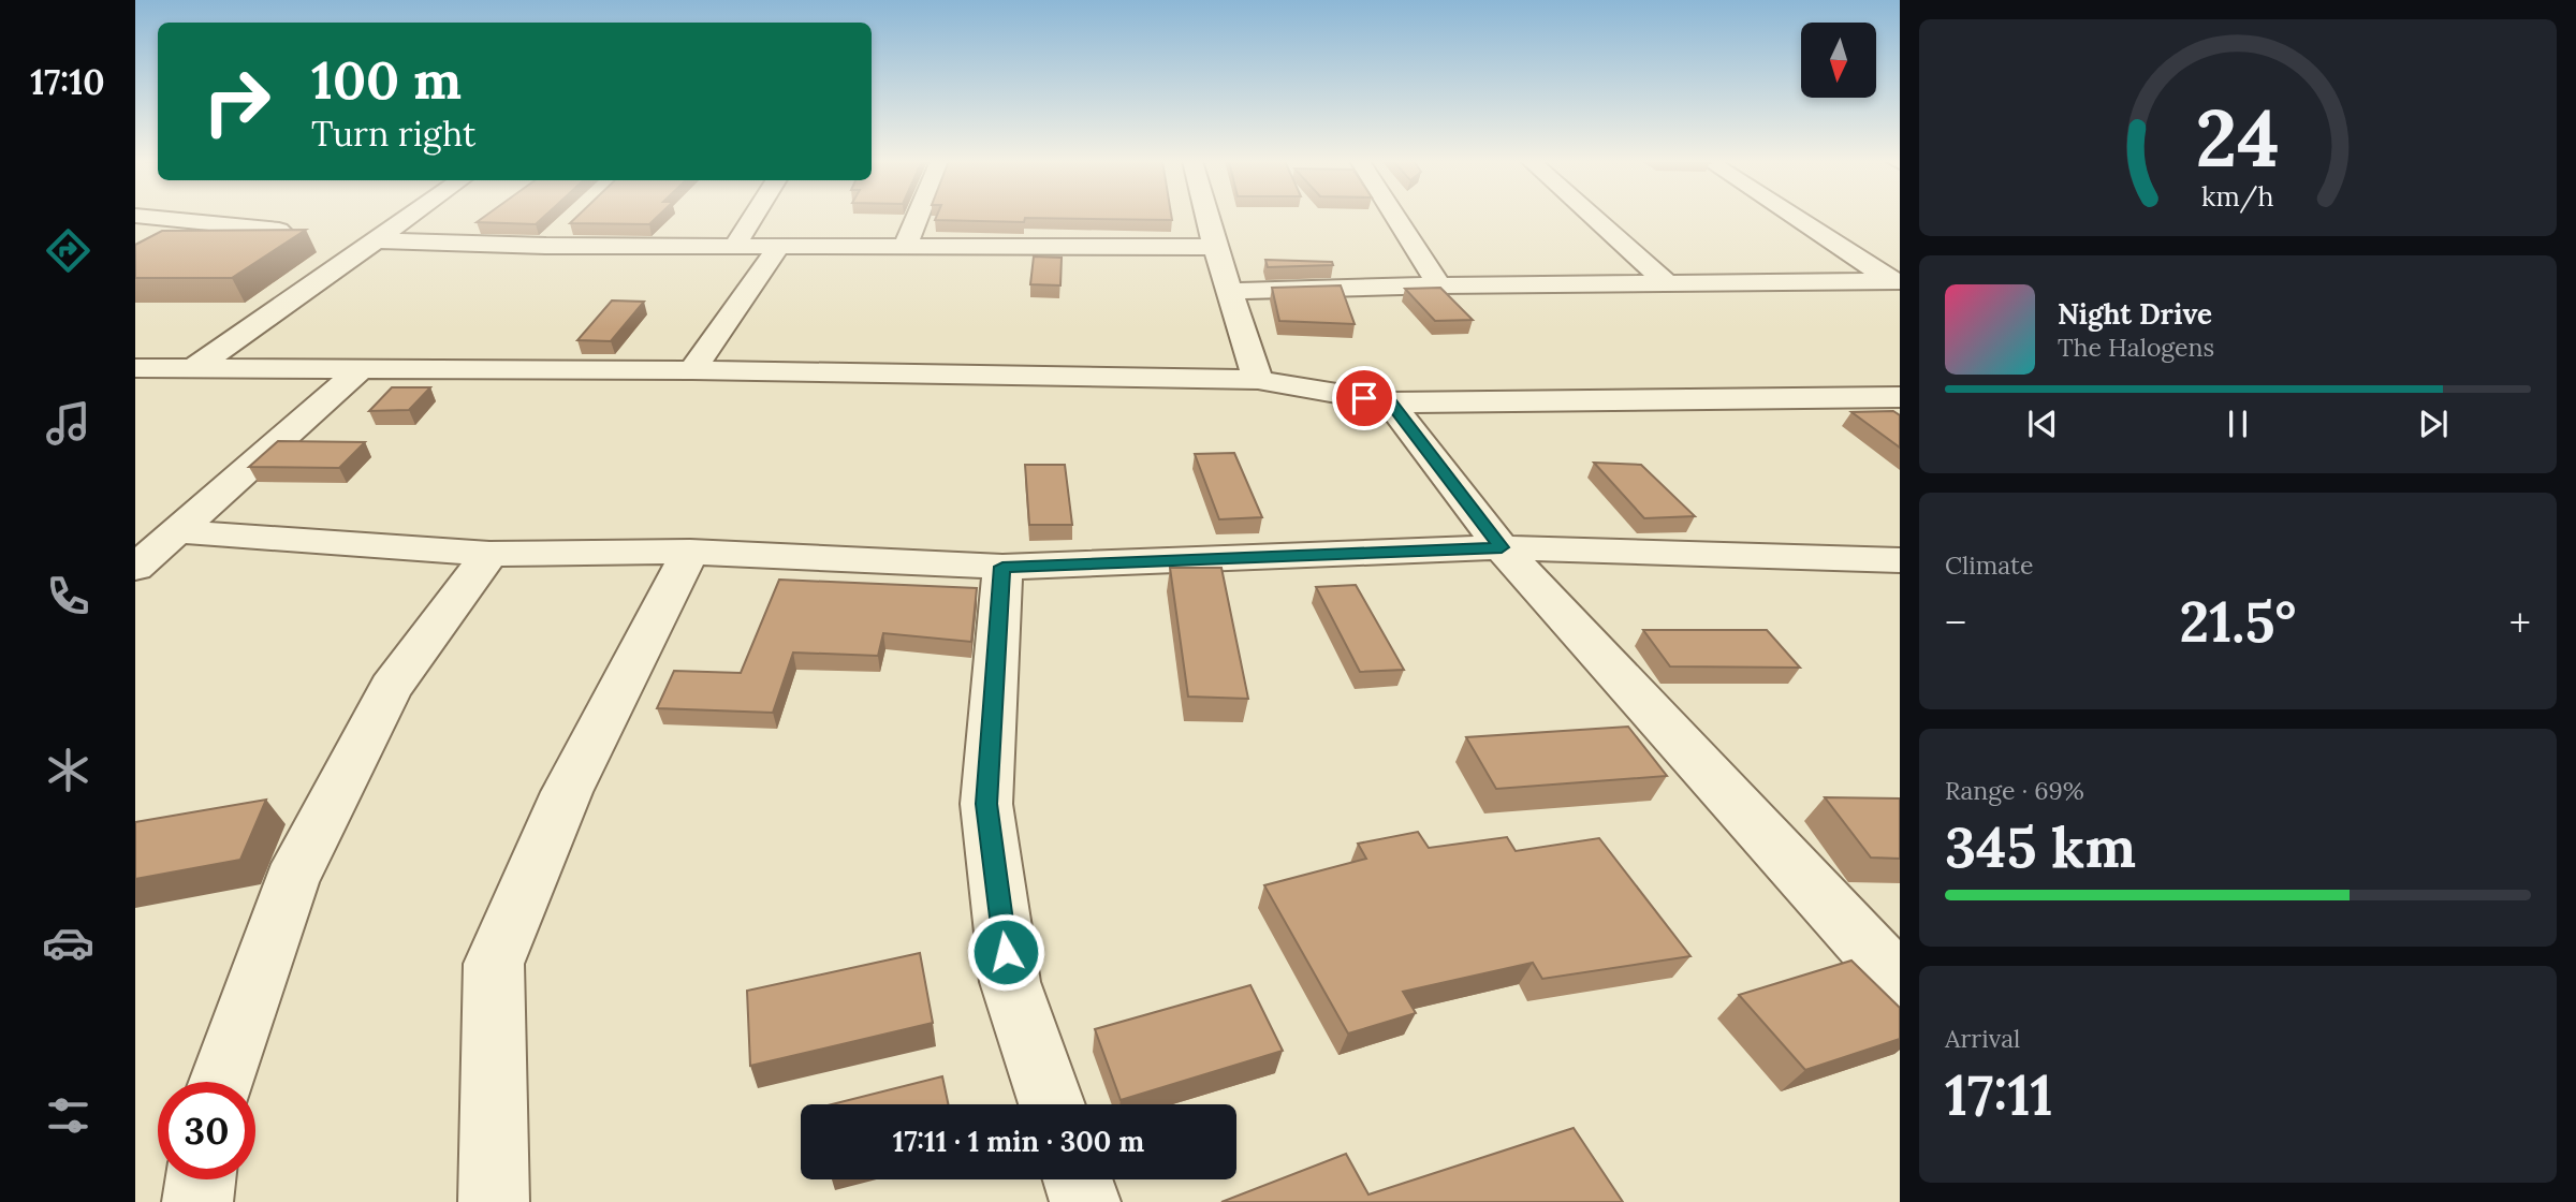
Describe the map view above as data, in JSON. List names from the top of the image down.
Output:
{
  "north": "bottom",
  "page": {
    "tabs": "17:10",
    "turn": ["100 m", "Turn right"],
    "song": ["Night Drive", "The Halogens"],
    "tile": [
      "Climate",
      ["Range · 69%", "345 km"],
      ["Arrival", "17:11"]
    ],
    "heat": ["−", "21.5°", "+"],
    "limit": "30",
    "trip": "17:11 · 1 min · 300 m",
    "gauge": ["24", "km/h"]
  }
}
